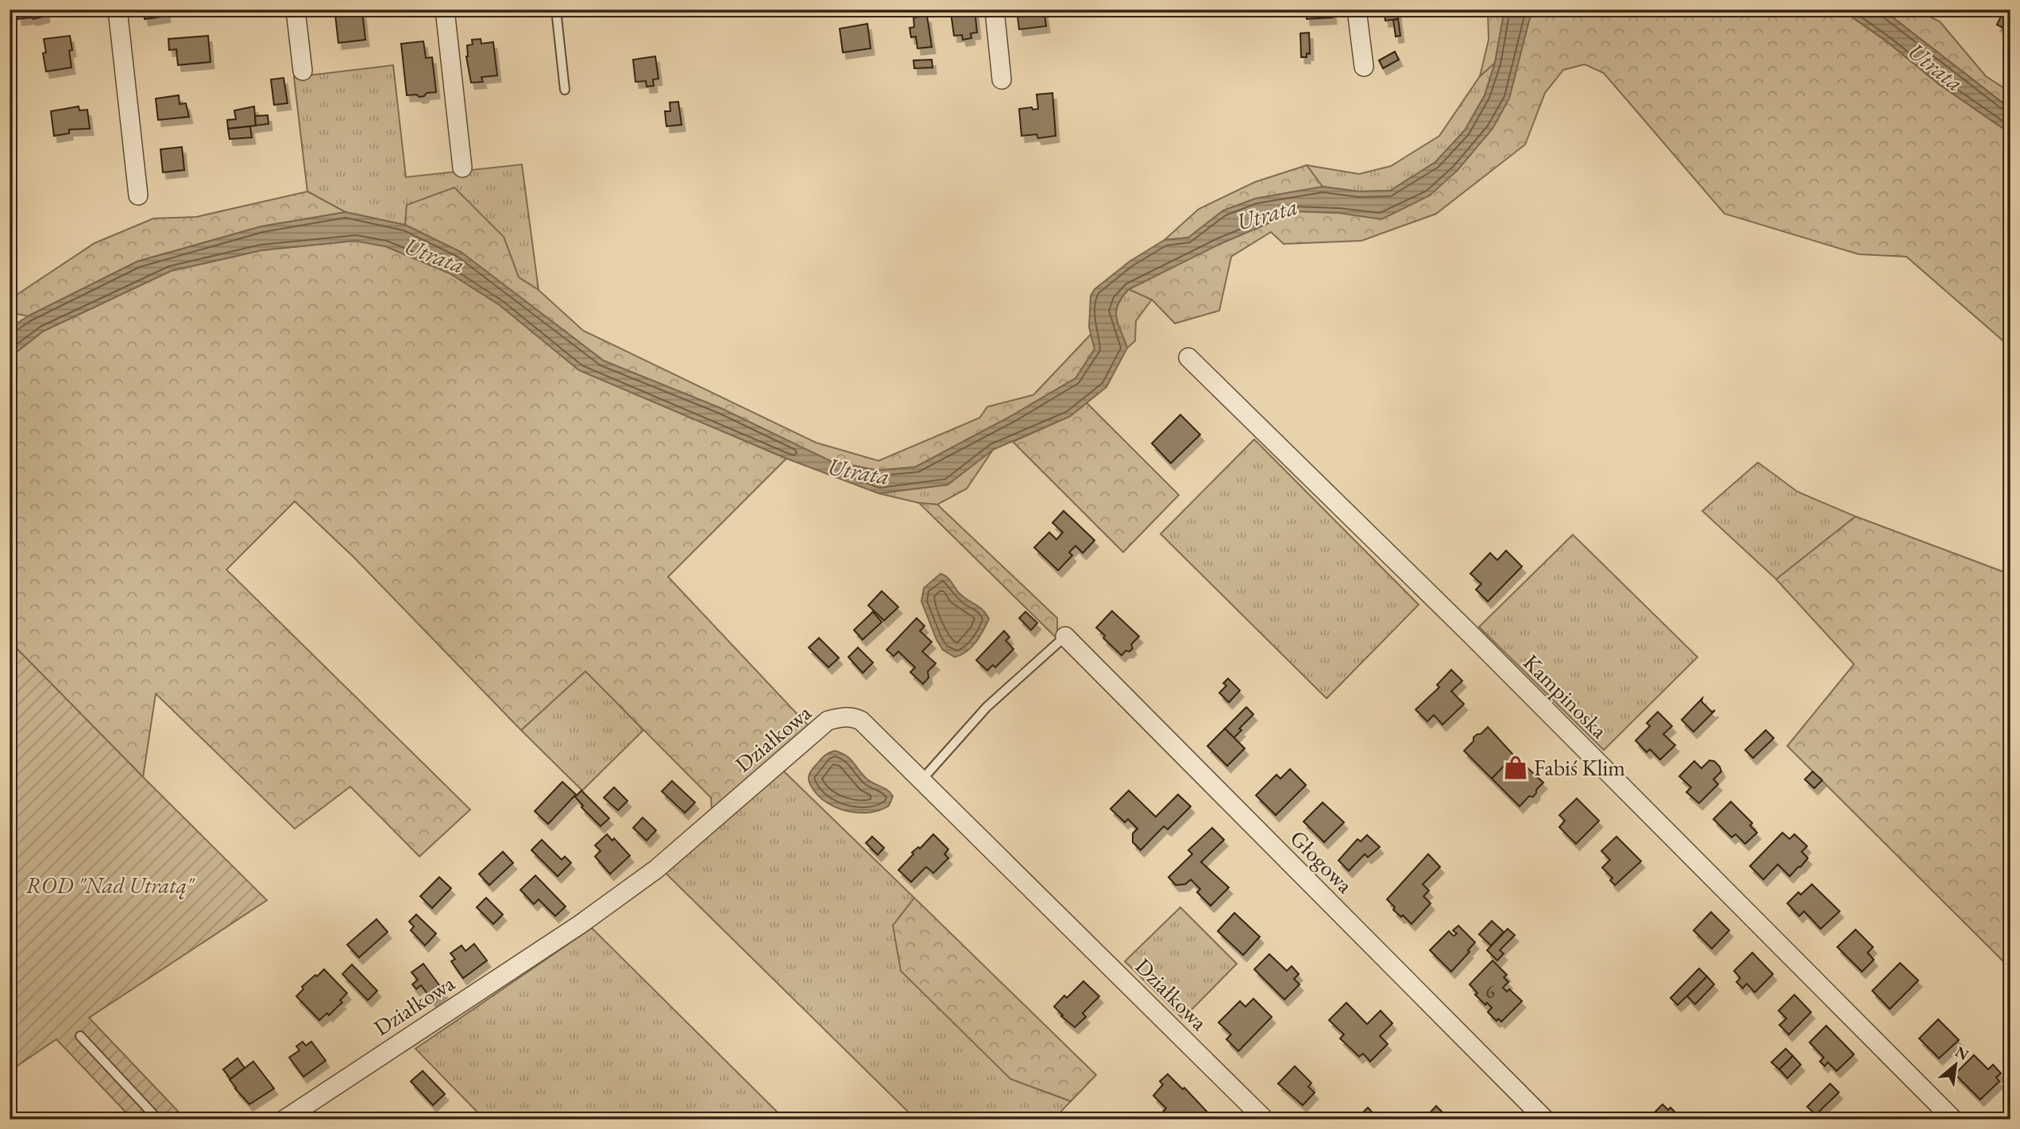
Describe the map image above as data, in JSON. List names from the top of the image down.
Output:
{
  "streets": {
    "street": ["Kampinoska", "Działkowa", "Głogowa"]
  },
  "water": ["Utrata"],
  "parks": ["ROD \"Nad Utratą\""],
  "places": {
    "shop": ["Fabiś Klim"]
  },
  "house_numbers": ["6"],
  "north": "top right"
}
